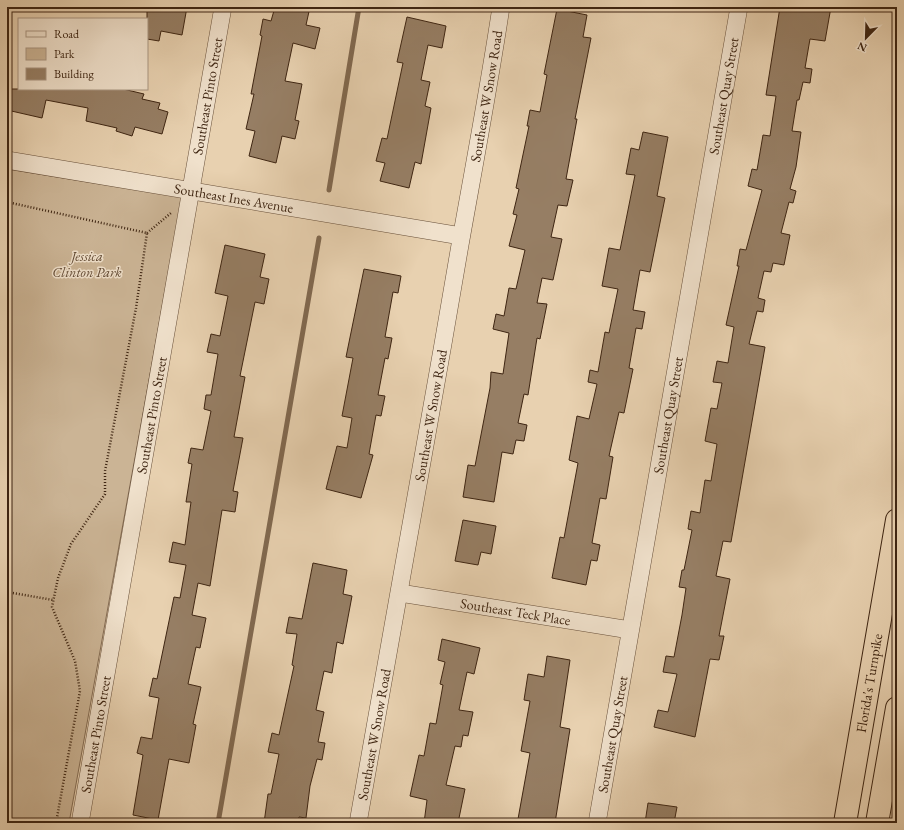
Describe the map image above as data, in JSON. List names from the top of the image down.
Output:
{
  "streets": {
    "highway": ["Florida's Turnpike"],
    "street": [
      "Southeast Pinto Street",
      "Southeast W Snow Road",
      "Southeast Quay Street",
      "Southeast Ines Avenue",
      "Southeast Teck Place"
    ]
  },
  "crossings": [
    ["Southeast Pinto Street", "Southeast Ines Avenue"],
    ["Southeast W Snow Road", "Southeast Ines Avenue"],
    ["Southeast W Snow Road", "Southeast Teck Place"],
    ["Southeast Quay Street", "Southeast Teck Place"]
  ],
  "parks": ["Jessica Clinton Park"],
  "legend": ["Road", "Park", "Building"],
  "north": "bottom left"
}
